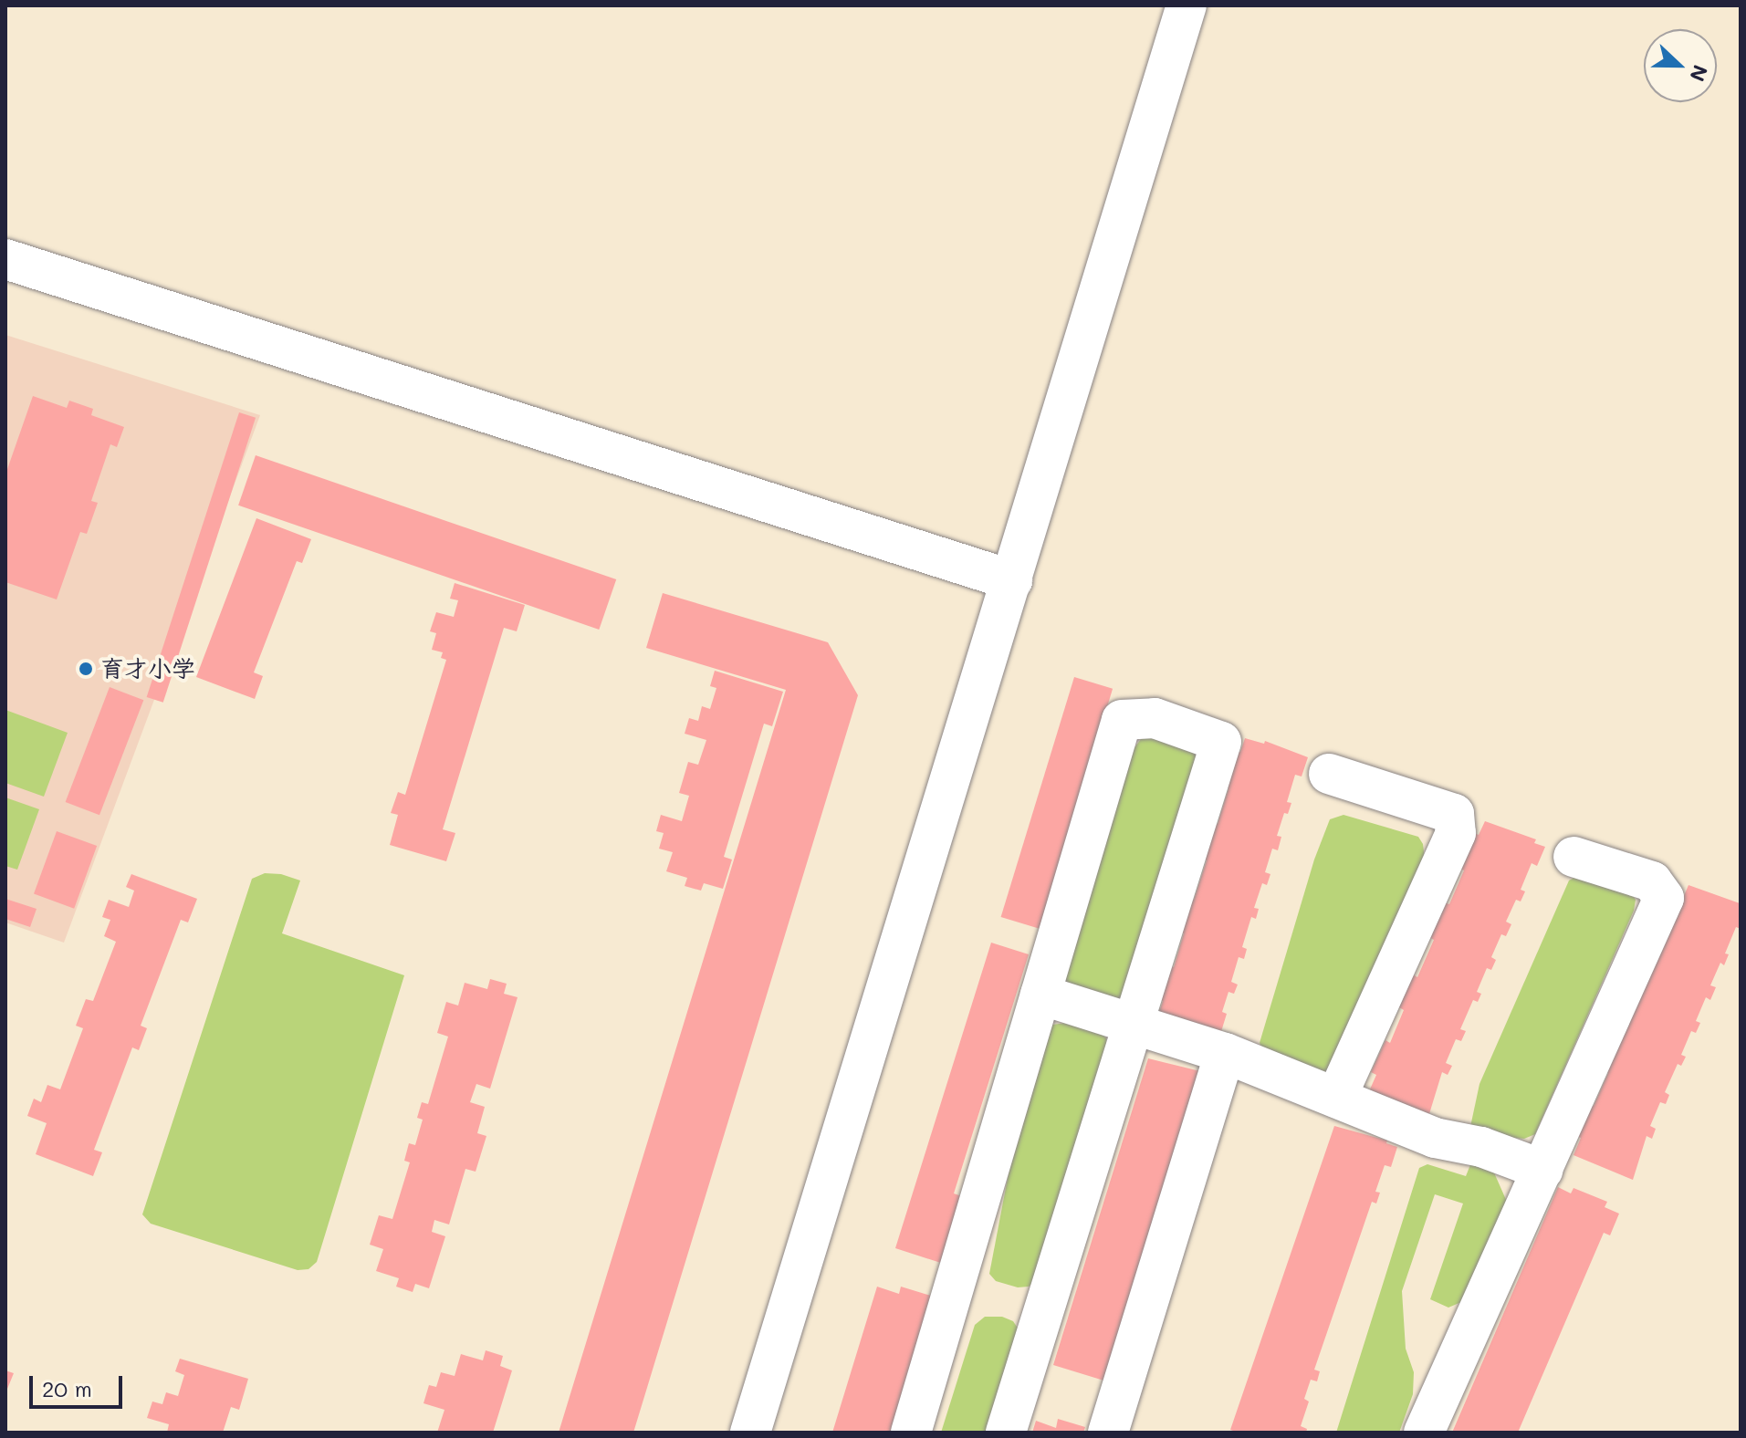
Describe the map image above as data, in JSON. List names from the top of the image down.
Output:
{
  "places": ["育才小学"],
  "scale_bar": "20 m",
  "north": "right"
}
